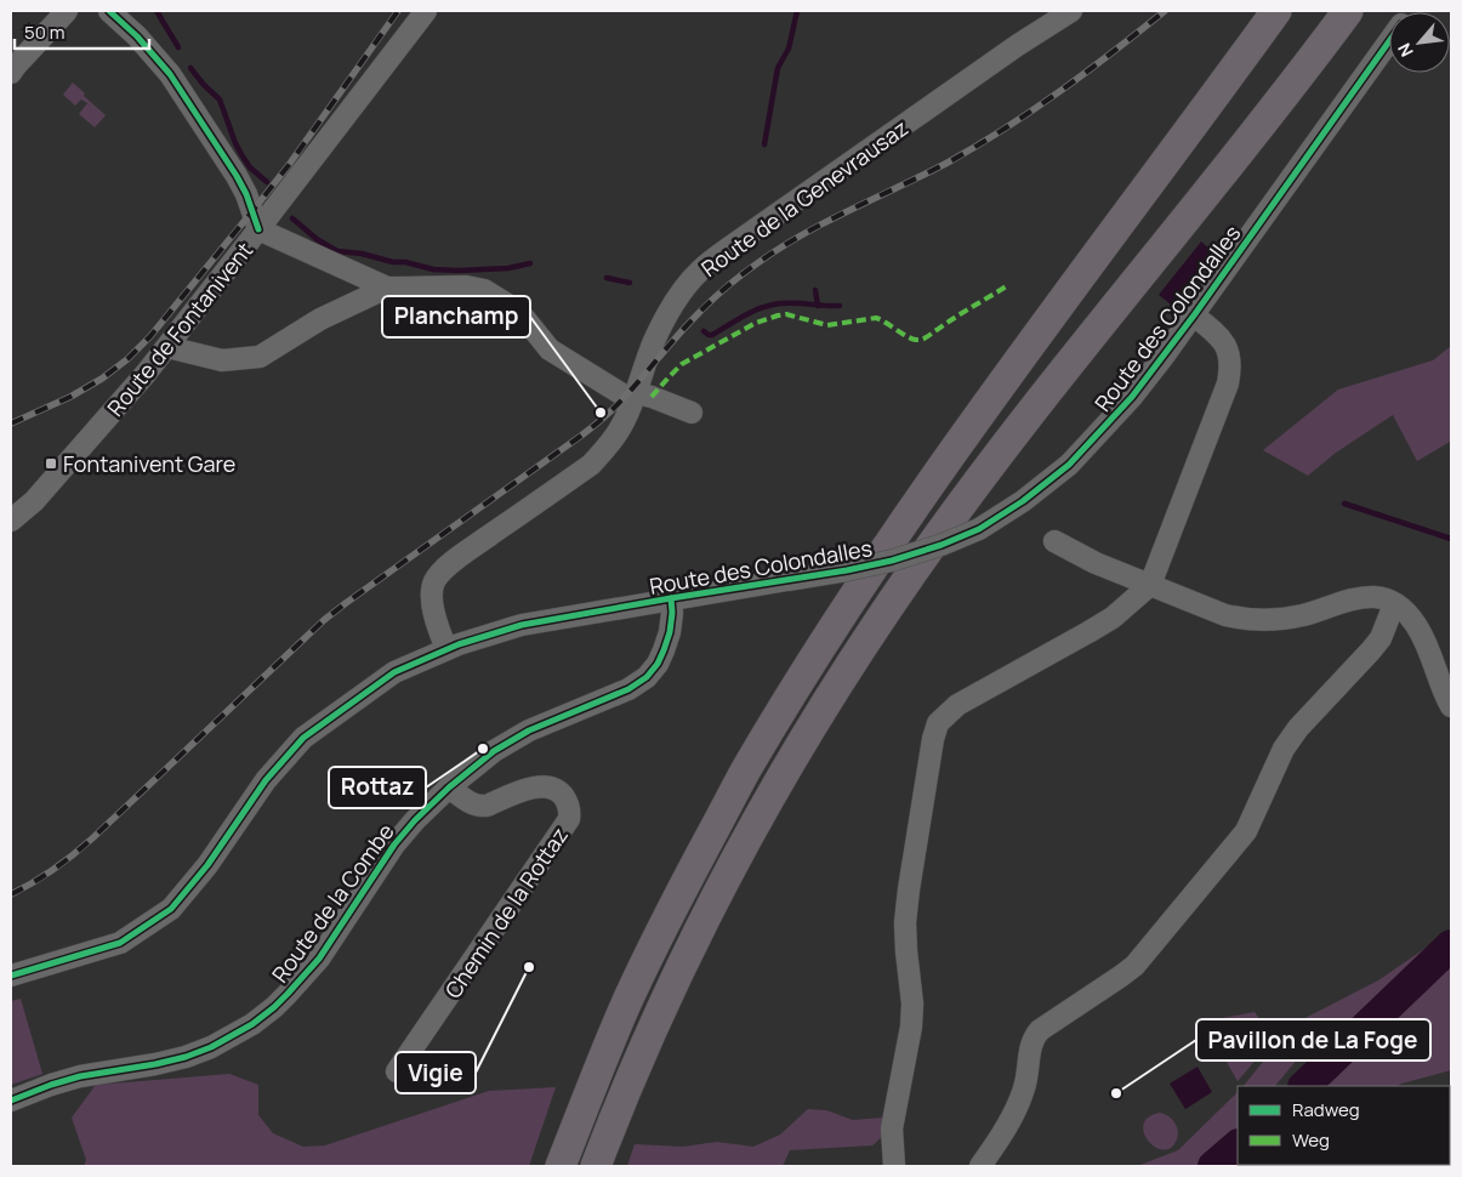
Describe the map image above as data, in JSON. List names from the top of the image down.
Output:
{
  "streets": {
    "street": [
      "Route de la Genevrausaz",
      "Route des Colondalles",
      "Route de Fontanivent",
      "Route de la Combe",
      "Chemin de la Rottaz"
    ]
  },
  "crossings": [
    ["Route de la Genevrausaz", "Route des Colondalles"],
    ["Route des Colondalles", "Route de la Combe"],
    ["Route de la Combe", "Chemin de la Rottaz"]
  ],
  "places": {
    "other": [
      "Planchamp",
      "Rottaz",
      "Vigie",
      "Pavillon de La Foge"
    ],
    "transit": ["Fontanivent Gare"]
  },
  "legend": ["Radweg", "Weg"],
  "scale_bar": "50 m",
  "north": "bottom left"
}
